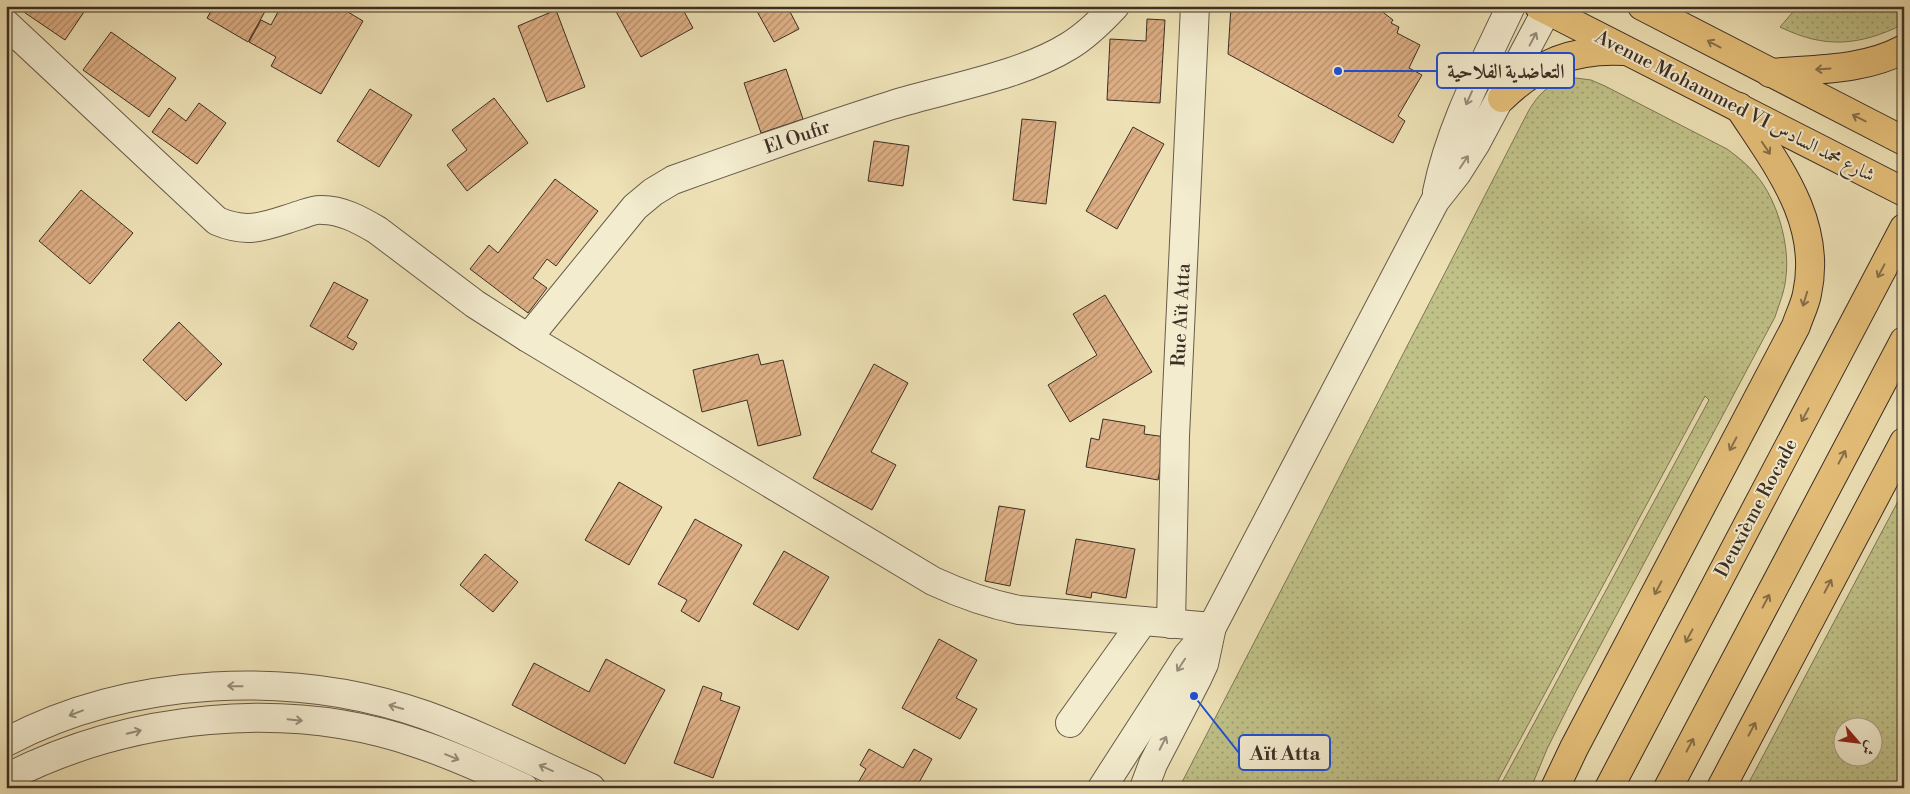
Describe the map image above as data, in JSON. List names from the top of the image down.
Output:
{
  "streets": {
    "main road": ["Avenue Mohammed VI شارع محمد السادس", "Deuxième Rocade"],
    "street": ["El Oufir", "Rue Aït Atta"]
  },
  "places": ["التعاضدية الفلاحية", "Aït Atta"],
  "north": "bottom right"
}
